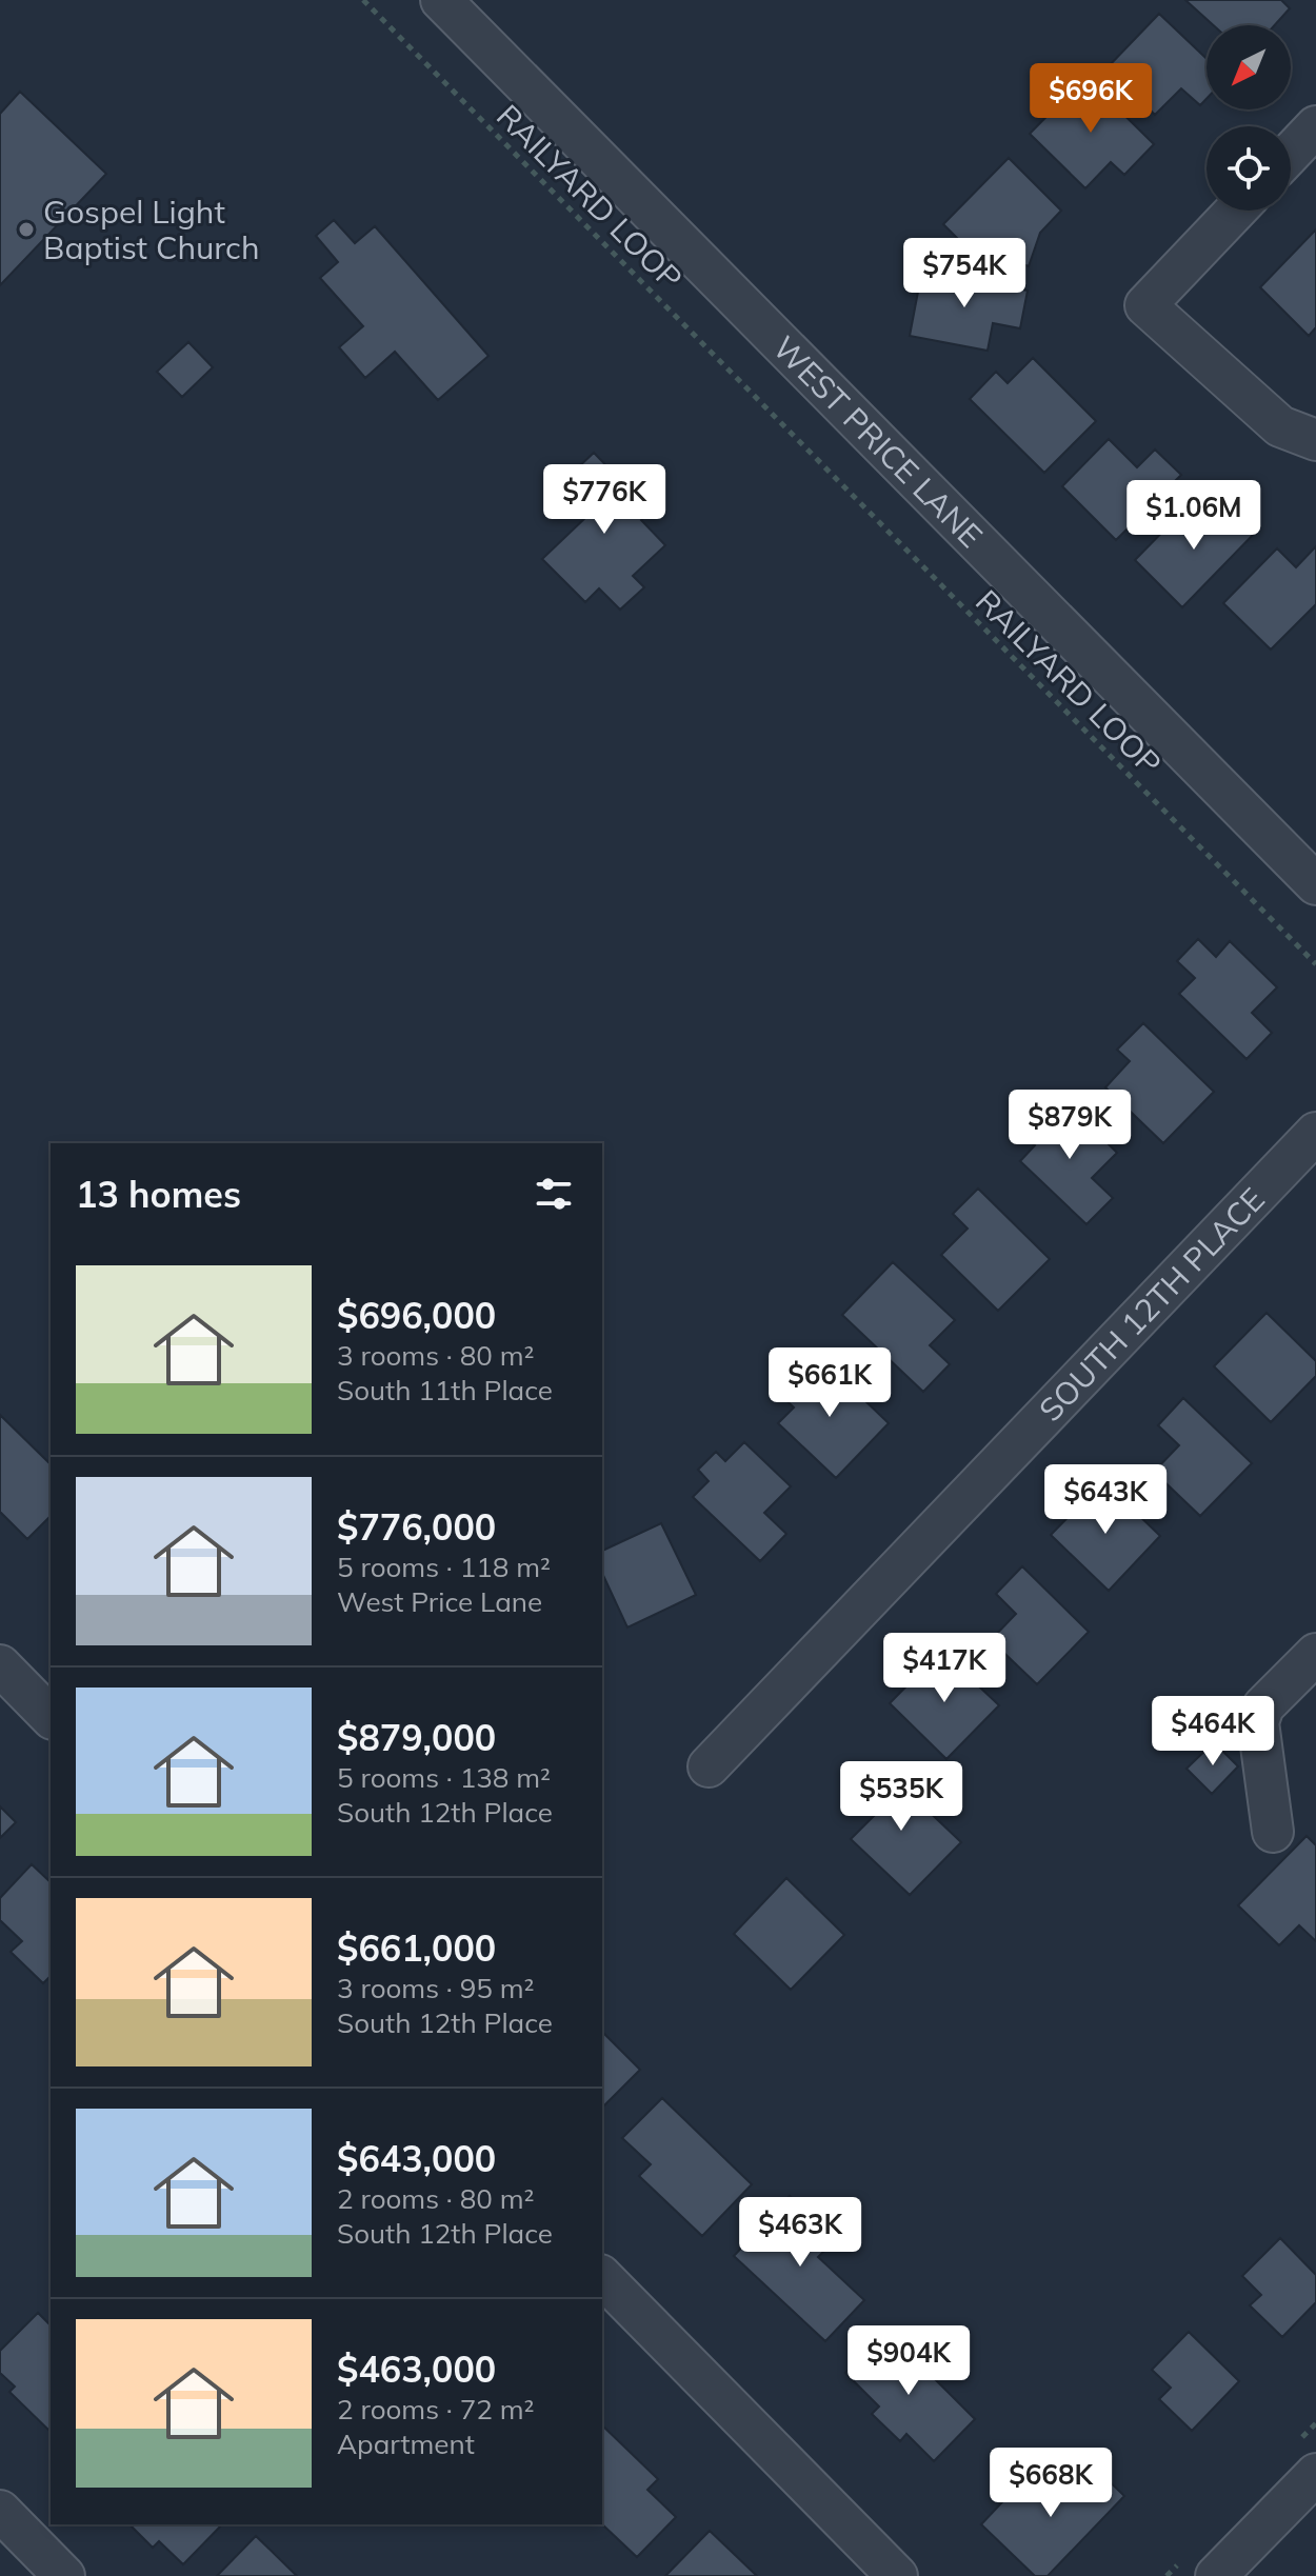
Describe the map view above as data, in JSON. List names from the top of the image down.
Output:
{
  "streets": {
    "street": ["WEST PRICE LANE", "SOUTH 12TH PLACE"],
    "path": ["RAILYARD LOOP"]
  },
  "places": ["Gospel Light Baptist Church"],
  "north": "bottom left",
  "page": {
    "price": [
      "$696K",
      "$754K",
      "$776K",
      "$1.06M",
      "$879K",
      "$661K",
      "$643K",
      "$417K",
      "$464K",
      "$535K",
      "$463K",
      "$904K",
      "$668K"
    ],
    "heading": "13 homes",
    "list": [
      {
        "name": "$696,000",
        "note": "3 rooms · 80 m² · South 11th Place"
      },
      {
        "name": "$776,000",
        "note": "5 rooms · 118 m² · West Price Lane"
      },
      {
        "name": "$879,000",
        "note": "5 rooms · 138 m² · South 12th Place"
      },
      {
        "name": "$661,000",
        "note": "3 rooms · 95 m² · South 12th Place"
      },
      {
        "name": "$643,000",
        "note": "2 rooms · 80 m² · South 12th Place"
      },
      {
        "name": "$463,000",
        "note": "2 rooms · 72 m² · Apartment"
      }
    ]
  }
}
